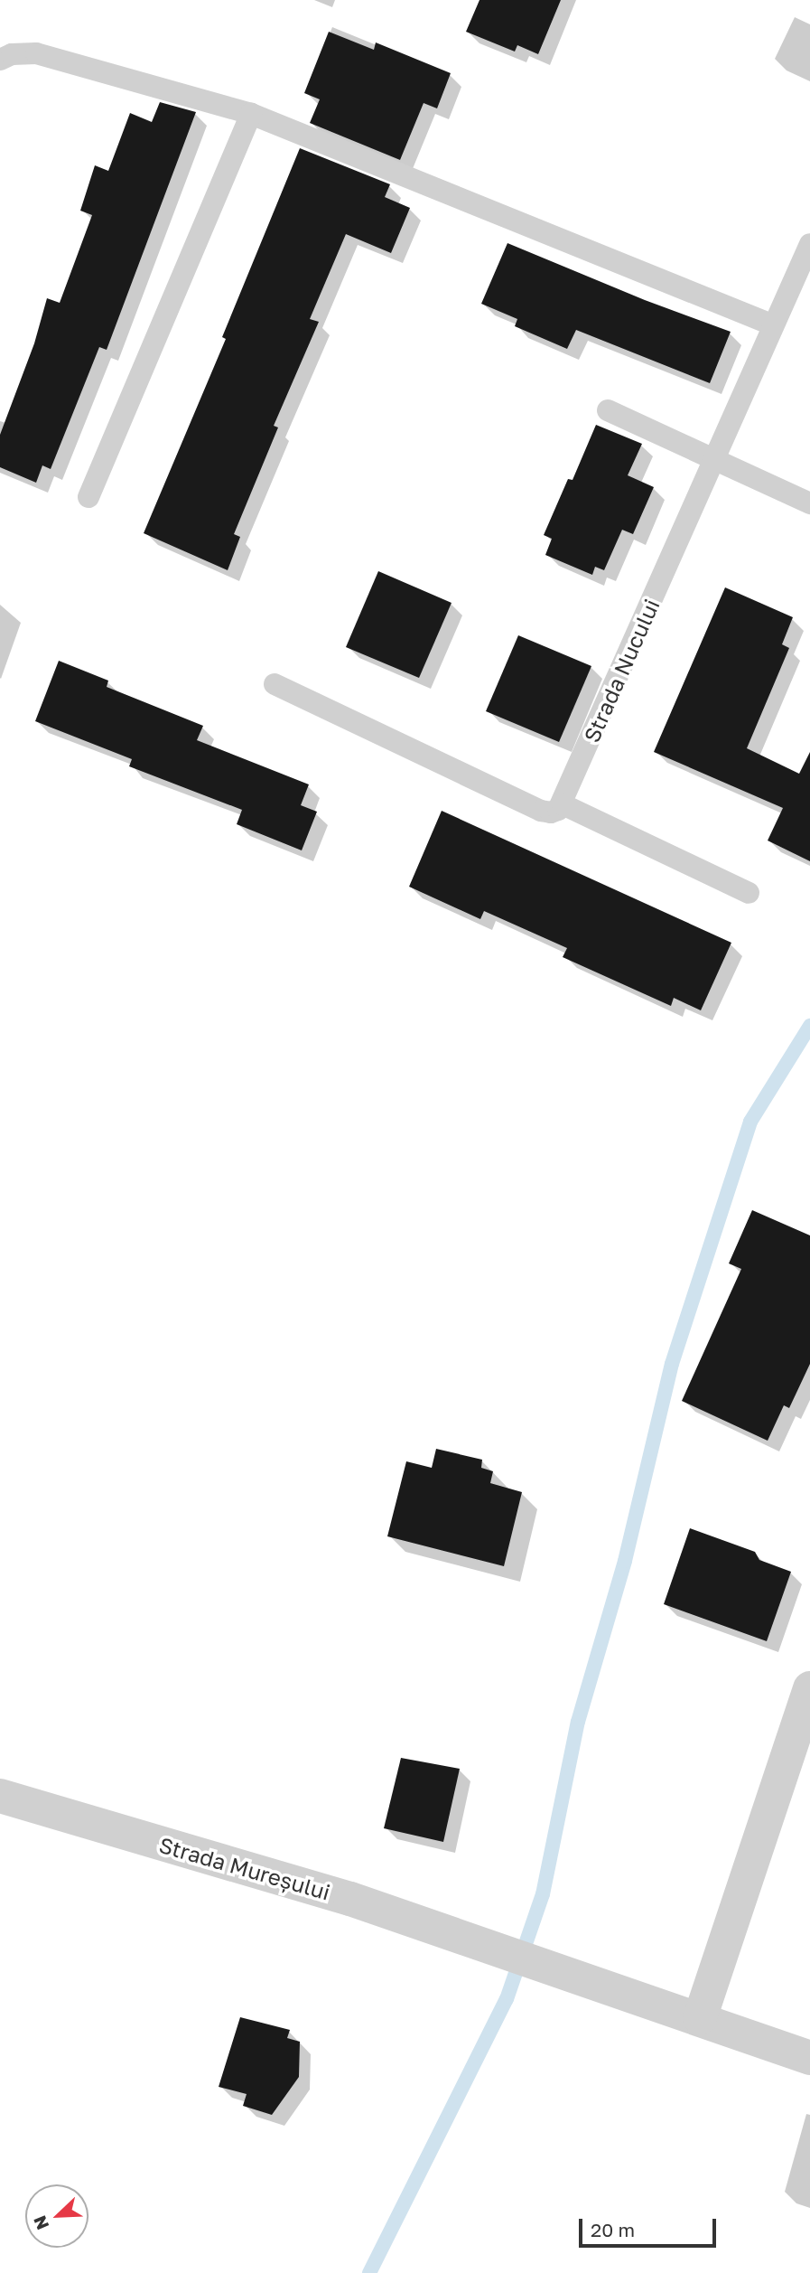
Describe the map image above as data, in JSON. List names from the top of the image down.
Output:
{
  "streets": {
    "street": ["Strada Mureșului"],
    "lane": ["Strada Nucului"]
  },
  "scale_bar": "20 m",
  "north": "bottom left"
}
